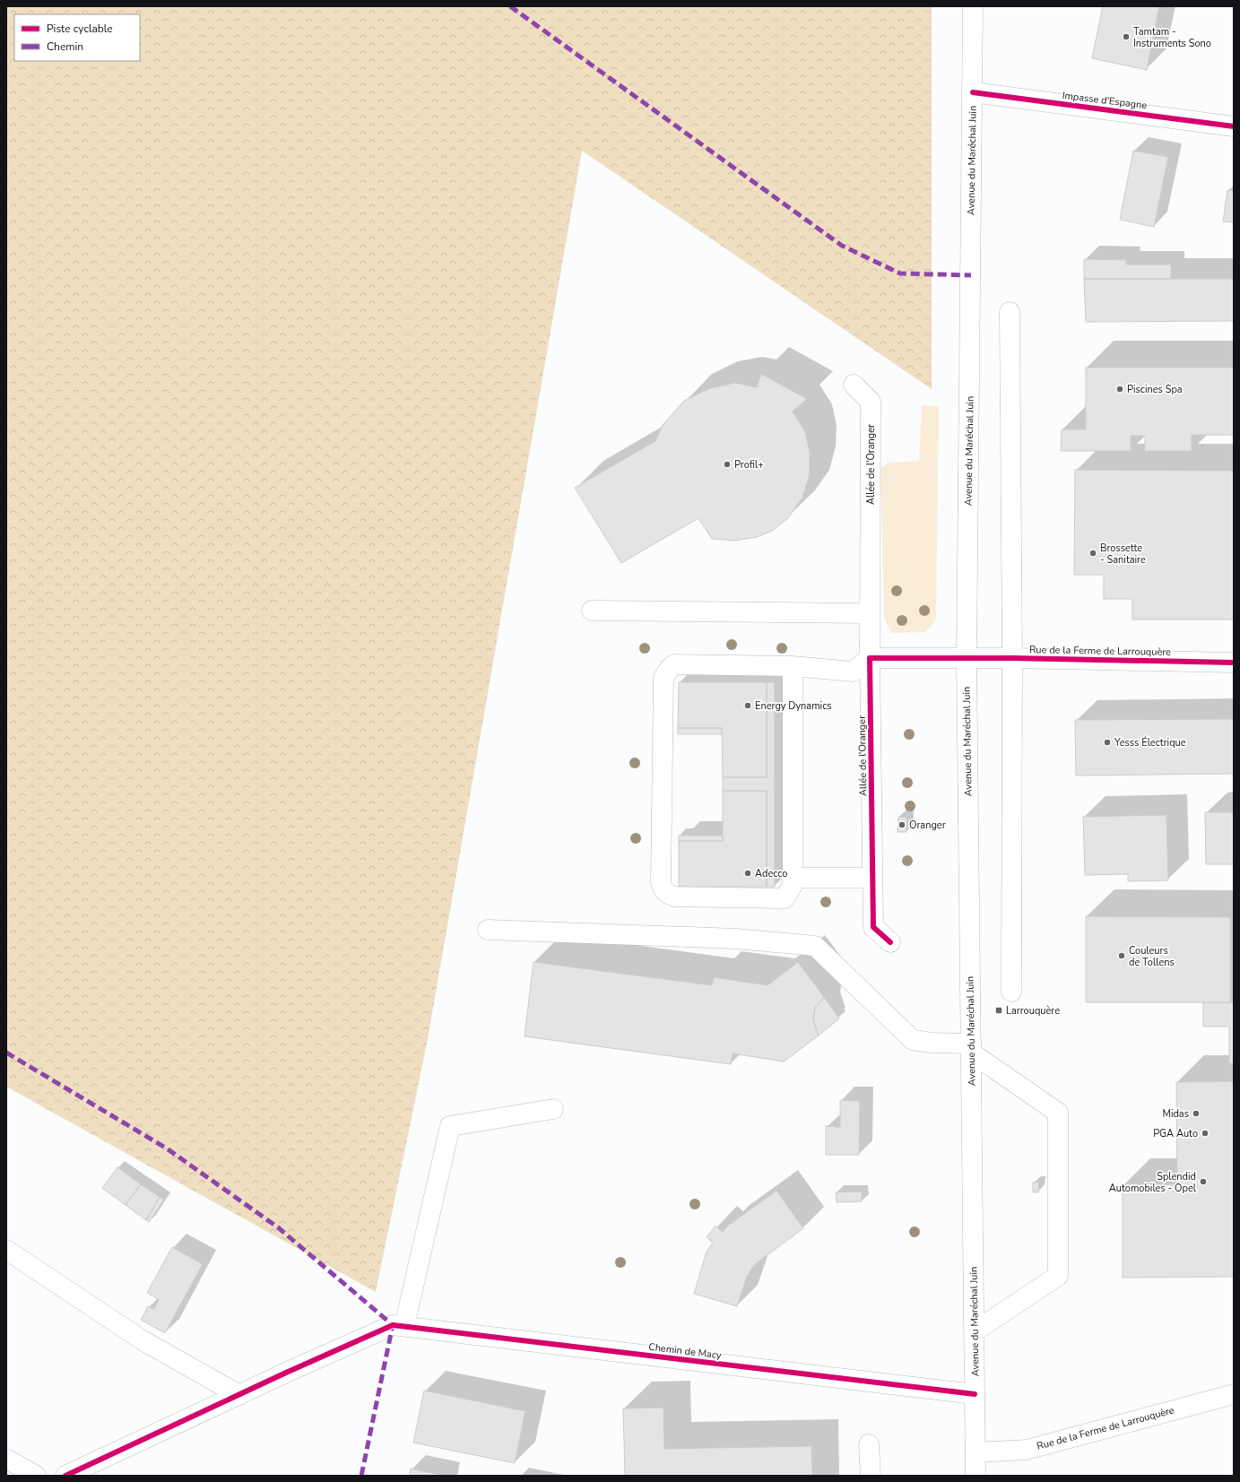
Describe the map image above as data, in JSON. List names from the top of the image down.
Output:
{
  "streets": {
    "street": [
      "Impasse d'Espagne",
      "Avenue du Maréchal Juin",
      "Allée de l'Oranger",
      "Rue de la Ferme de Larrouquère",
      "Chemin de Macy"
    ]
  },
  "crossings": [
    ["Impasse d'Espagne", "Avenue du Maréchal Juin"],
    ["Avenue du Maréchal Juin", "Rue de la Ferme de Larrouquère"],
    ["Avenue du Maréchal Juin", "Chemin de Macy"]
  ],
  "places": {
    "other": [
      "Tamtam - Instruments Sono",
      "Piscines Spa",
      "Profil+",
      "Brossette - Sanitaire",
      "Energy Dynamics",
      "Yesss Électrique",
      "Oranger",
      "Adecco",
      "Couleurs de Tollens",
      "Midas",
      "PGA Auto",
      "Splendid Automobiles - Opel"
    ],
    "transit": ["Larrouquère"]
  },
  "legend": ["Piste cyclable", "Chemin"]
}
